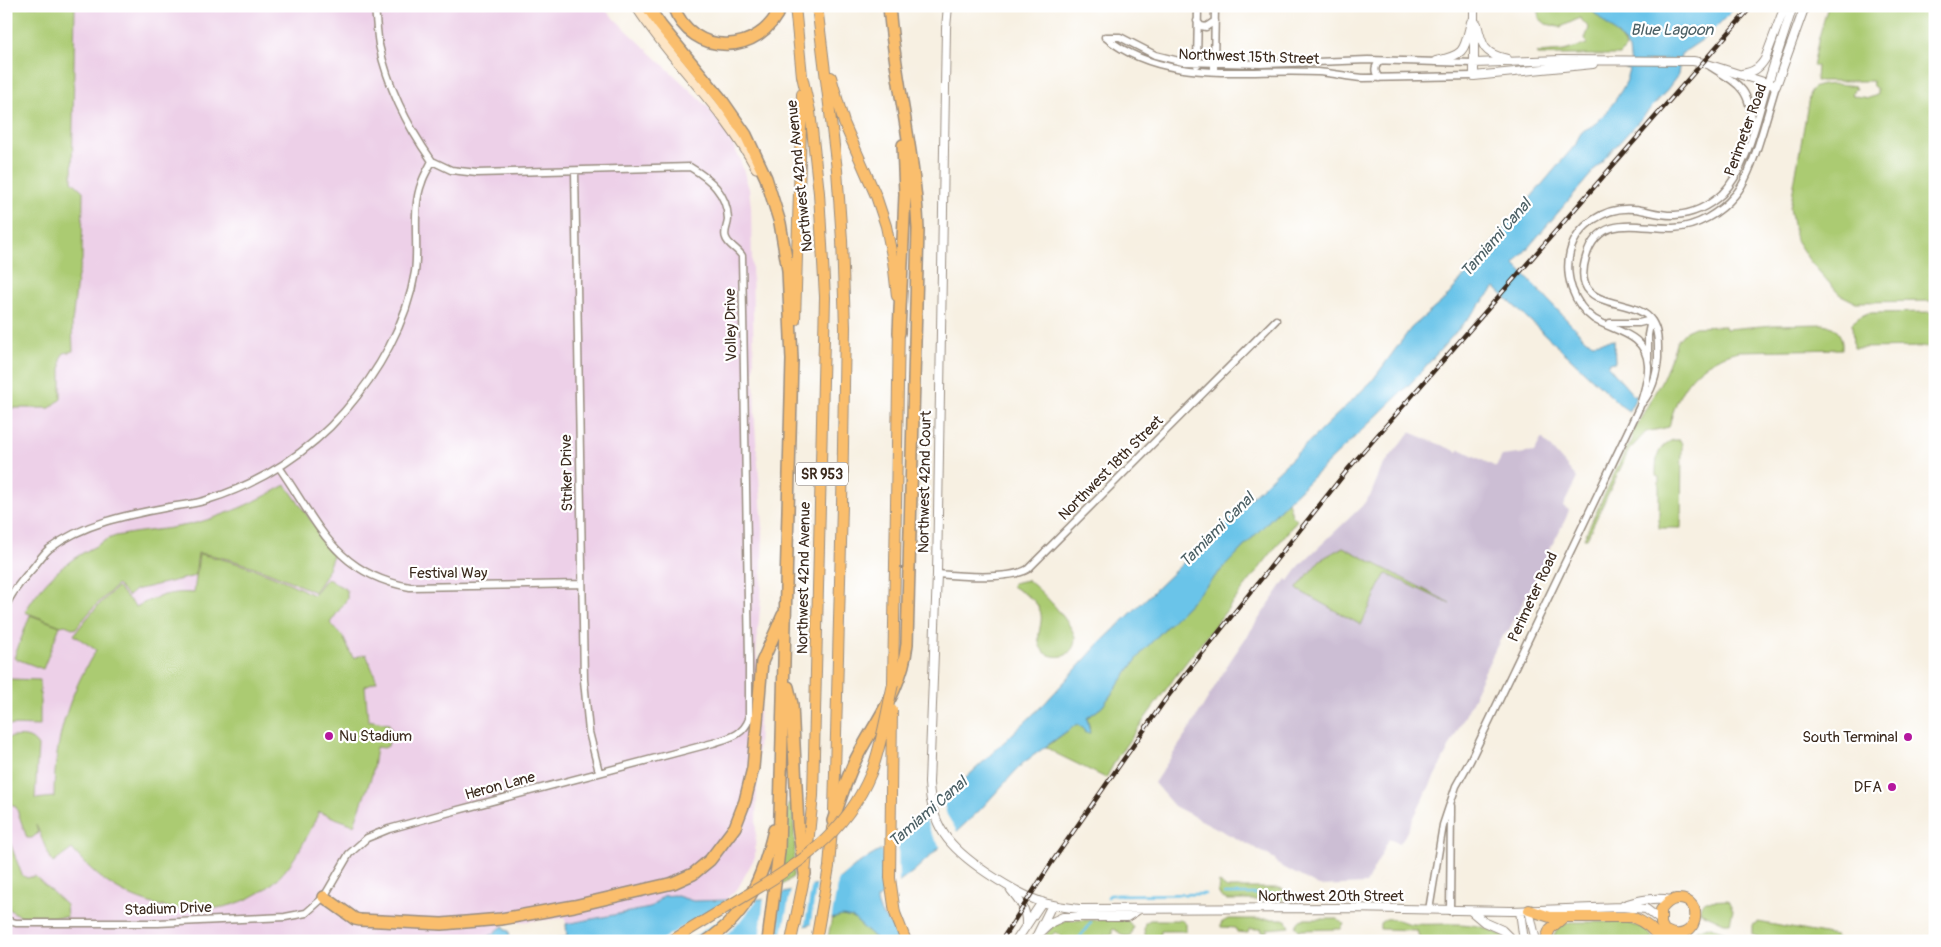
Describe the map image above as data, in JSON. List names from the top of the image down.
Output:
{
  "streets": {
    "main road": ["Northwest 42nd Avenue", "SR 953"],
    "street": [
      "Northwest 15th Street",
      "Perimeter Road",
      "Volley Drive",
      "Northwest 18th Street",
      "Striker Drive",
      "Northwest 42nd Court",
      "Festival Way",
      "Heron Lane",
      "Northwest 20th Street",
      "Stadium Drive"
    ]
  },
  "crossings": [
    ["Northwest 15th Street", "Perimeter Road"],
    ["Perimeter Road", "Northwest 20th Street"],
    ["Volley Drive", "Striker Drive"],
    ["Volley Drive", "Heron Lane"],
    ["Northwest 18th Street", "Northwest 42nd Court"],
    ["Striker Drive", "Festival Way"],
    ["Striker Drive", "Heron Lane"],
    ["Northwest 42nd Court", "Northwest 20th Street"],
    ["Heron Lane", "Stadium Drive"]
  ],
  "water": ["Blue Lagoon", "Tamiami Canal"],
  "places": ["Nu Stadium", "South Terminal", "DFA"]
}
